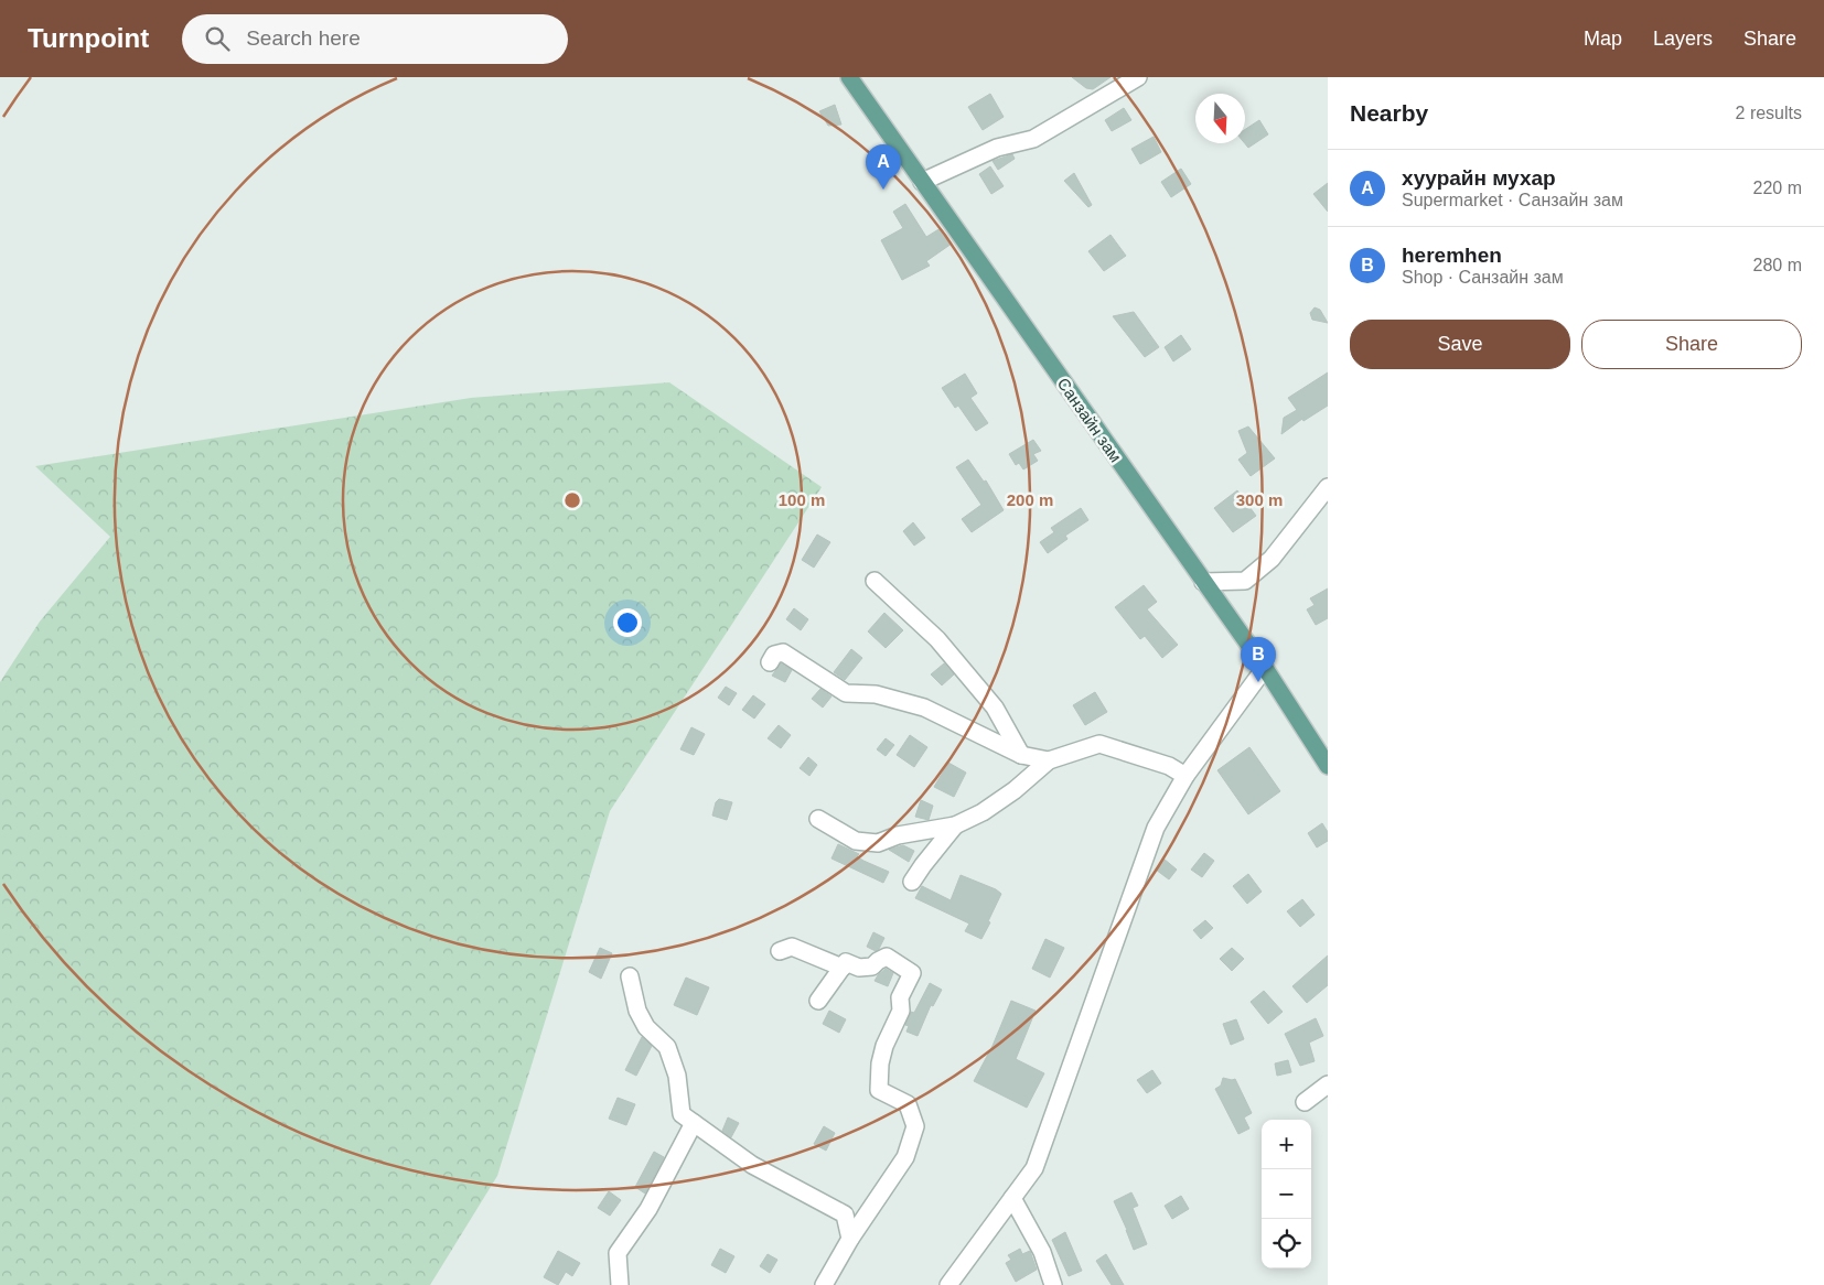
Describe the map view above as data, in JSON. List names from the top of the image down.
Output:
{
  "streets": {
    "main road": ["Санзайн зам"]
  },
  "north": "bottom",
  "page": {
    "header": "Turnpoint",
    "search": "Search here",
    "nav": ["Map", "Layers", "Share"],
    "heading": ["Nearby", "2 results"],
    "pins": ["A", "B"],
    "list": [
      {
        "mark": "A",
        "name": "хуурайн мухар",
        "note": "Supermarket · Санзайн зам",
        "value": "220 m"
      },
      {
        "mark": "B",
        "name": "heremhen",
        "note": "Shop · Санзайн зам",
        "value": "280 m"
      }
    ],
    "buttons": ["Save", "Share"],
    "map_buttons": ["+", "−"]
  },
  "rings": ["100 m", "200 m", "300 m"]
}
